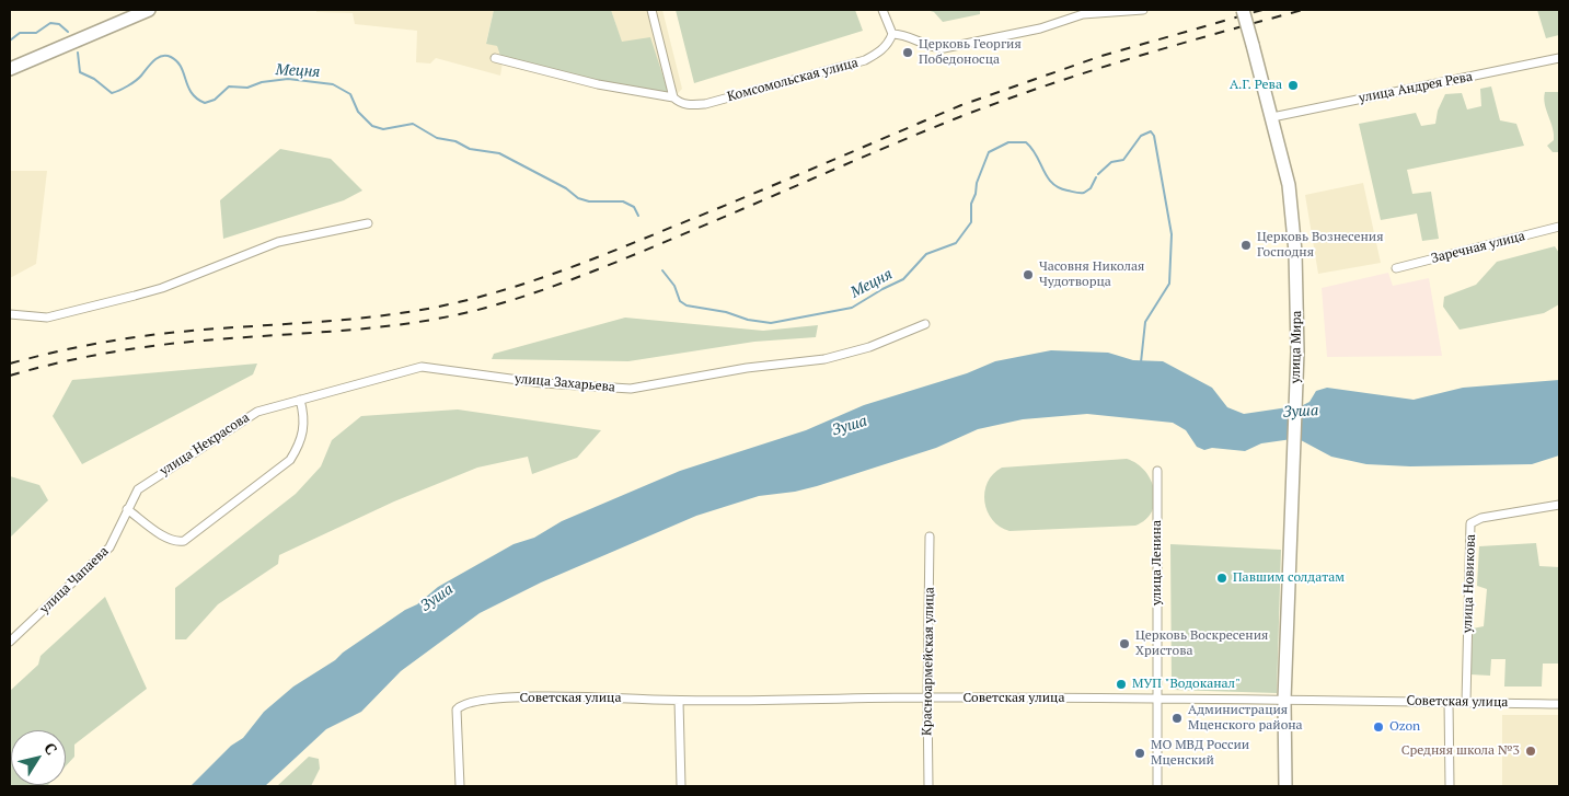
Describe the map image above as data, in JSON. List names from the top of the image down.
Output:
{
  "streets": {
    "main road": ["улица Мира"],
    "street": [
      "Комсомольская улица",
      "улица Андрея Рева",
      "Заречная улица",
      "улица Захарьева",
      "улица Некрасова",
      "улица Ленина",
      "улица Чапаева",
      "улица Новикова",
      "Красноармейская улица",
      "Советская улица"
    ]
  },
  "crossings": [
    ["улица Андрея Рева", "улица Мира"],
    ["улица Мира", "Советская улица"],
    ["улица Захарьева", "улица Некрасова"],
    ["улица Некрасова", "улица Чапаева"],
    ["улица Ленина", "Советская улица"],
    ["улица Новикова", "Советская улица"],
    ["Красноармейская улица", "Советская улица"]
  ],
  "water": ["Мецня", "Зуша"],
  "places": [
    "Церковь Георгия Победоносца",
    "А.Г. Рева",
    "Церковь Вознесения Господня",
    "Часовня Николая Чудотворца",
    "Павшим солдатам",
    "Церковь Воскресения Христова",
    "МУП \"Водоканал\"",
    "Администрация Мценского района",
    "Ozon",
    "Средняя школа №3",
    "МО МВД России Мценский"
  ],
  "north": "top right"
}
